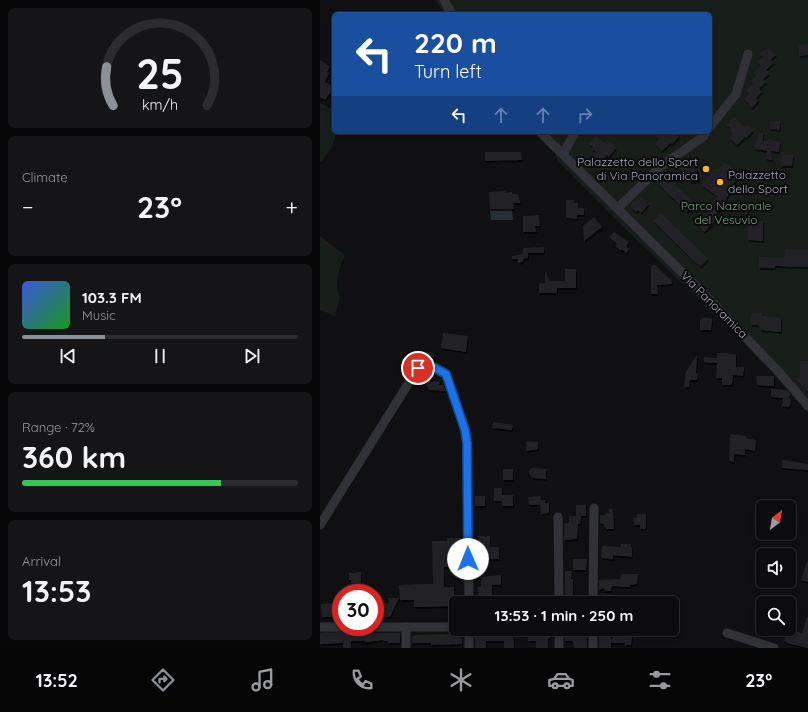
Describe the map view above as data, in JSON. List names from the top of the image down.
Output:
{
  "streets": {
    "street": ["Via Panoramica"]
  },
  "parks": ["Parco Nazionale del Vesuvio"],
  "places": ["Palazzetto dello Sport di Via Panoramica", "Palazzetto dello Sport"],
  "north": "top right",
  "page": {
    "turn": ["220 m", "Turn left"],
    "tile": [
      "Climate",
      ["Range · 72%", "360 km"],
      ["Arrival", "13:53"]
    ],
    "heat": ["−", "23°", "+"],
    "song": ["103.3 FM", "Music"],
    "limit": "30",
    "trip": "13:53 · 1 min · 250 m",
    "tabs": ["13:52", "23°"],
    "gauge": ["25", "km/h"]
  }
}
